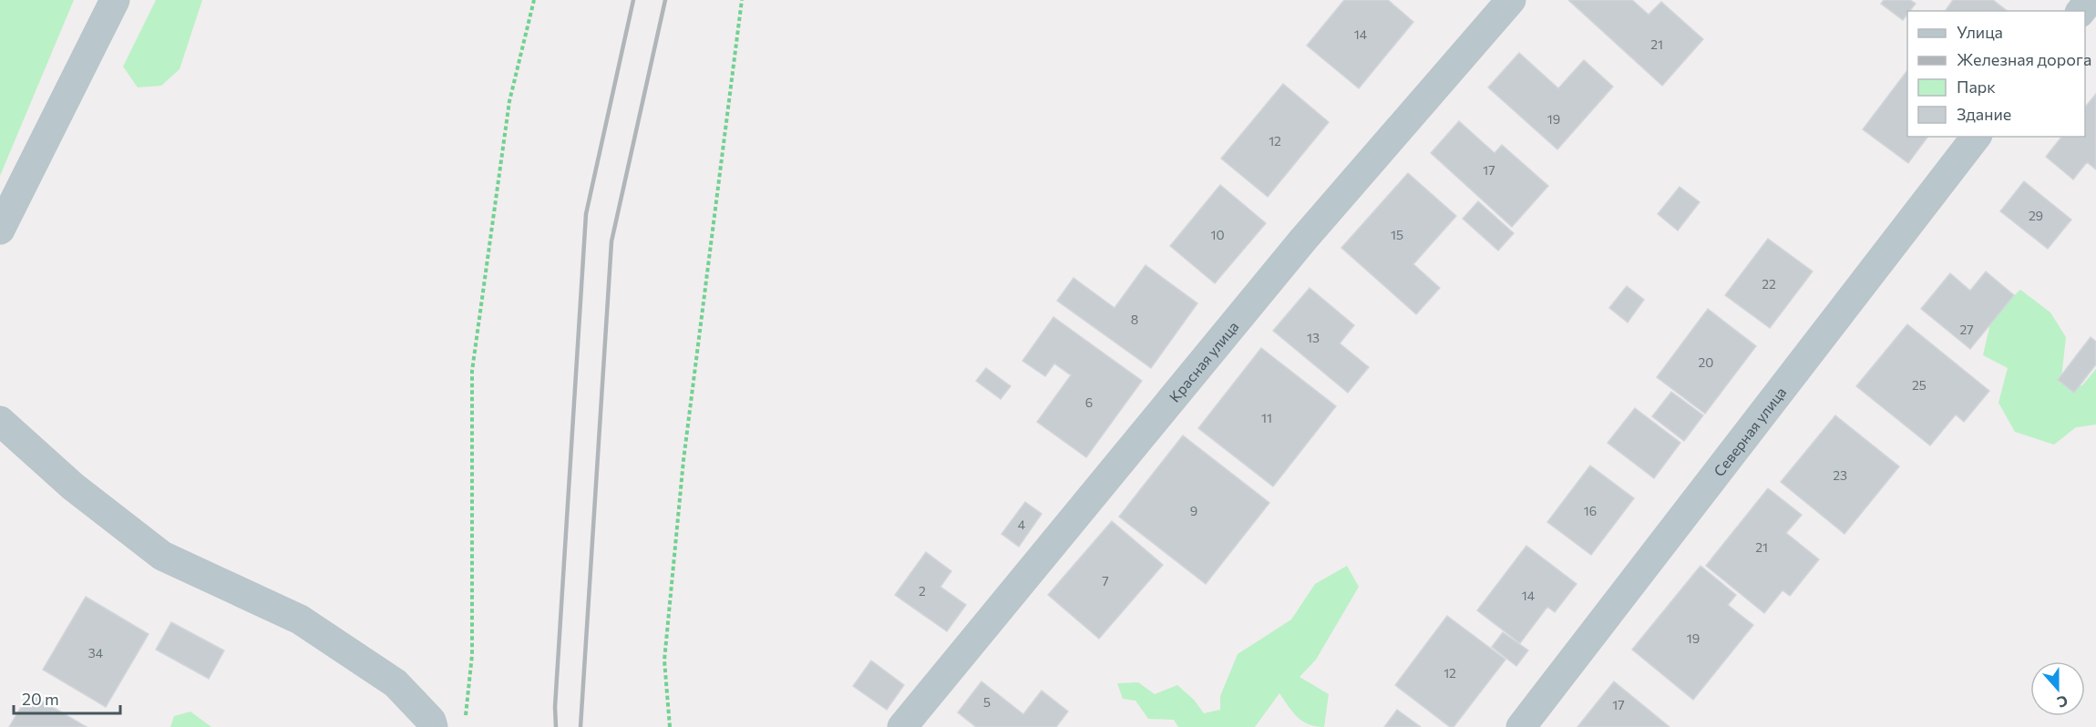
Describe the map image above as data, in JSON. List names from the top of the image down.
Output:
{
  "streets": {
    "street": ["Красная улица", "Северная улица"]
  },
  "house_numbers": [
    "14",
    "21",
    "19",
    "12",
    "17",
    "29",
    "10",
    "15",
    "22",
    "8",
    "27",
    "13",
    "20",
    "25",
    "6",
    "11",
    "23",
    "9",
    "16",
    "4",
    "21",
    "7",
    "2",
    "14",
    "19",
    "34",
    "12",
    "5",
    "17"
  ],
  "legend": [
    "Улица",
    "Железная дорога",
    "Парк",
    "Здание"
  ],
  "scale_bar": "20 m",
  "north": "bottom"
}
